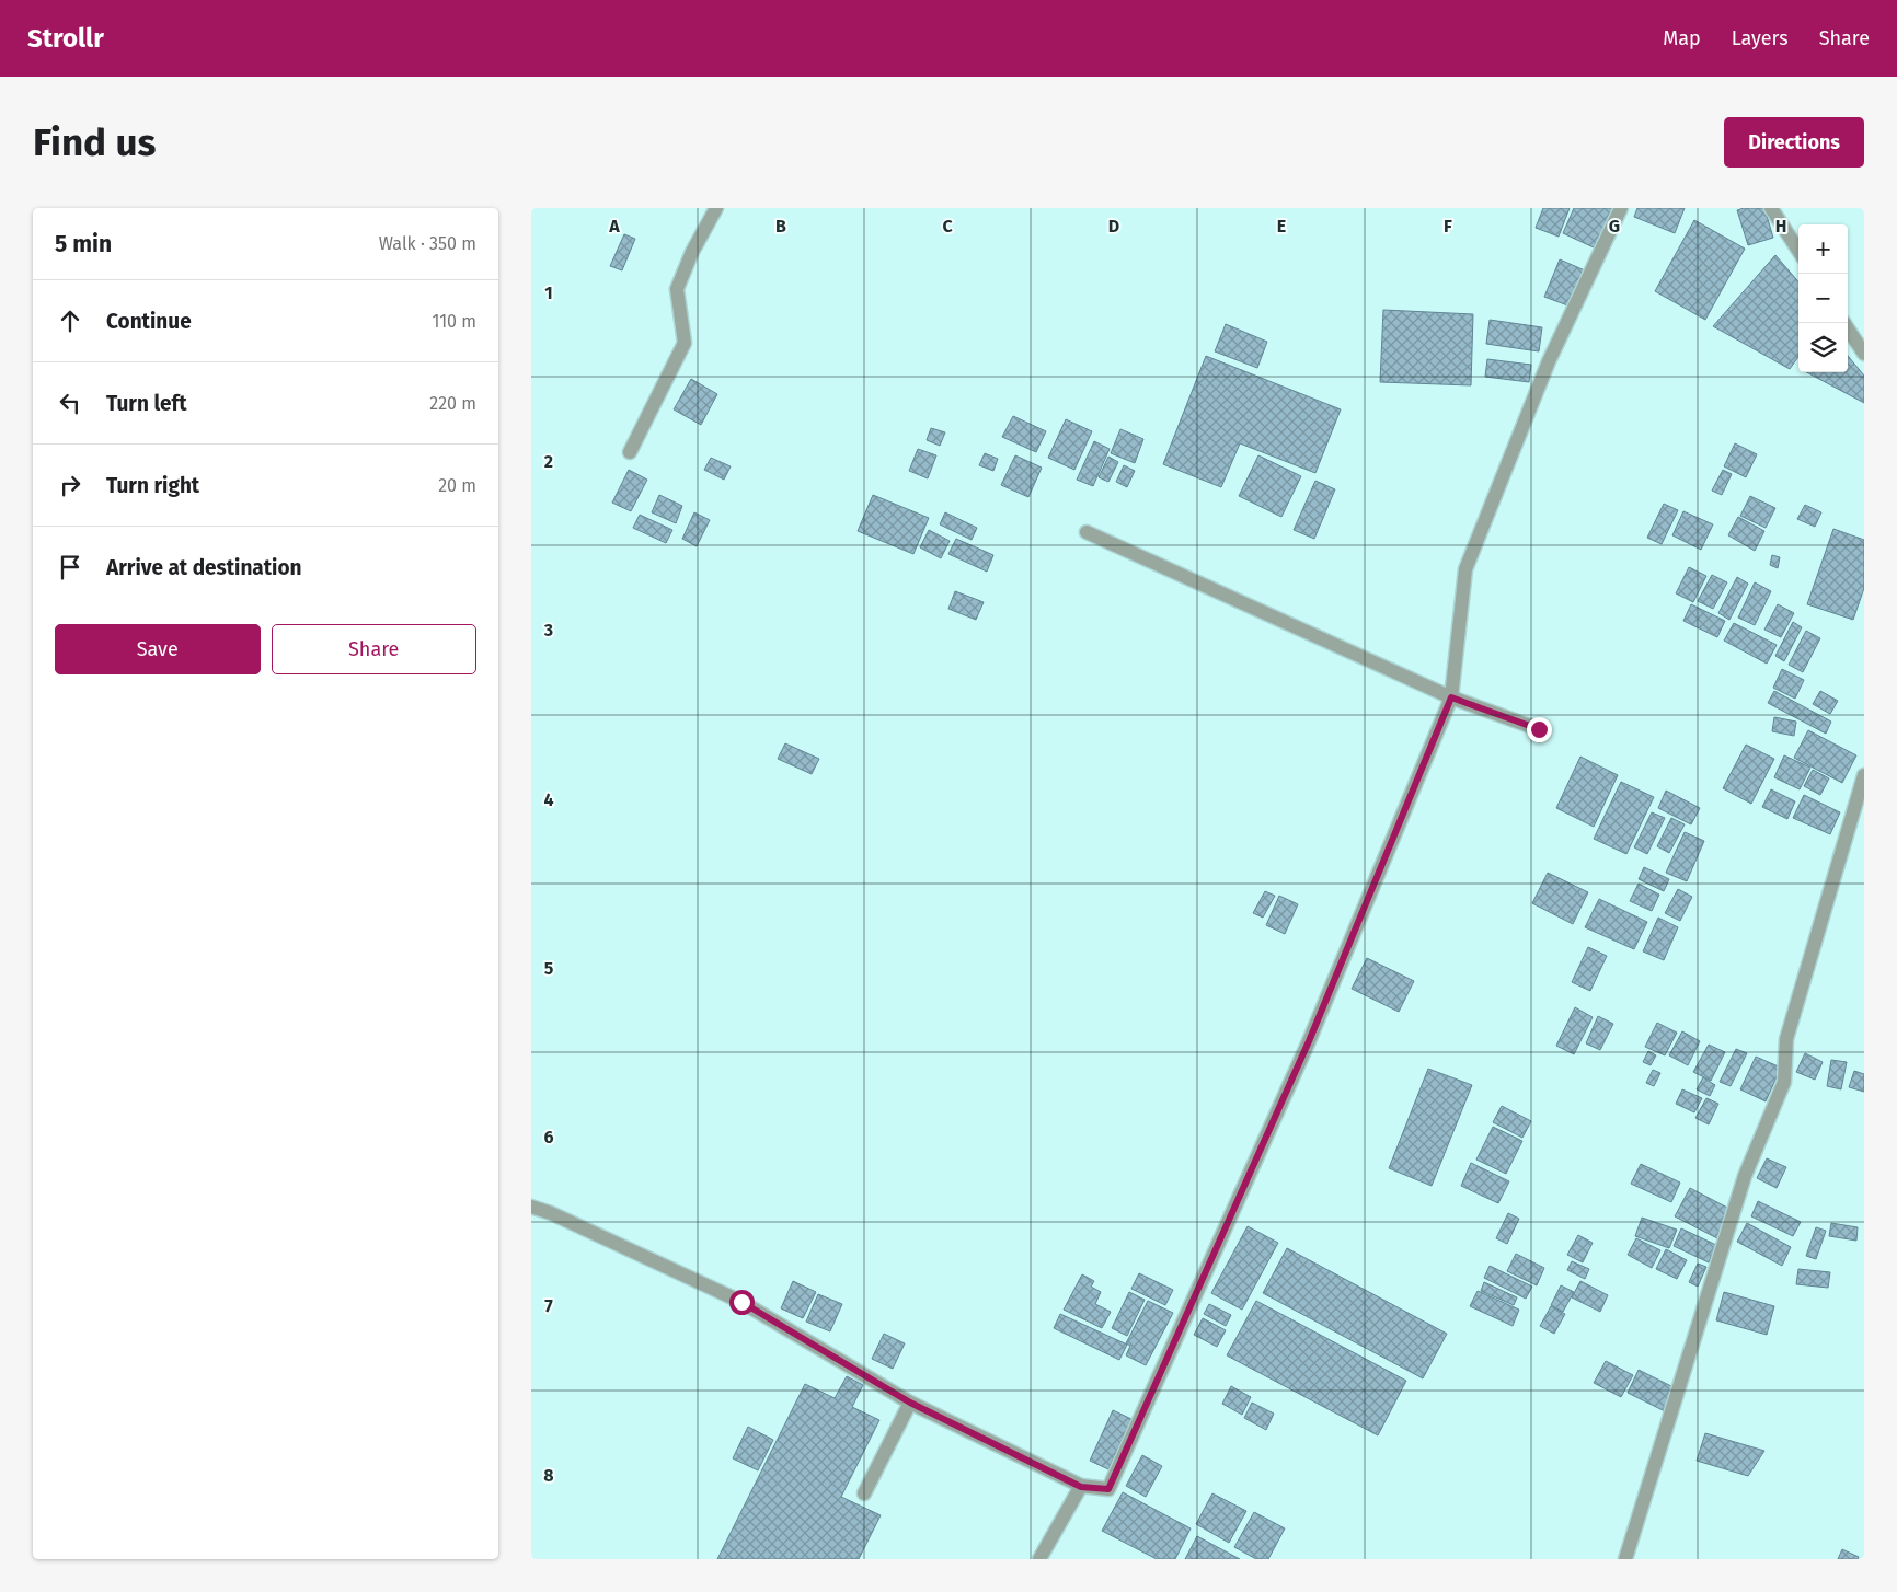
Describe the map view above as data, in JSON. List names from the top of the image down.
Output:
{
  "page": {
    "header": "Strollr",
    "nav": ["Map", "Layers", "Share"],
    "buttons": [
      "Directions",
      ["Save", "Share"]
    ],
    "title": "Find us",
    "heading": ["5 min", "Walk · 350 m"],
    "map_buttons": ["+", "−"],
    "list": [
      ["Continue", "110 m"],
      ["Turn left", "220 m"],
      ["Turn right", "20 m"],
      "Arrive at destination"
    ]
  },
  "grid": {
    "columns": [
      "A",
      "B",
      "C",
      "D",
      "E",
      "F",
      "G",
      "H"
    ],
    "rows": [
      "1",
      "2",
      "3",
      "4",
      "5",
      "6",
      "7",
      "8"
    ]
  }
}
